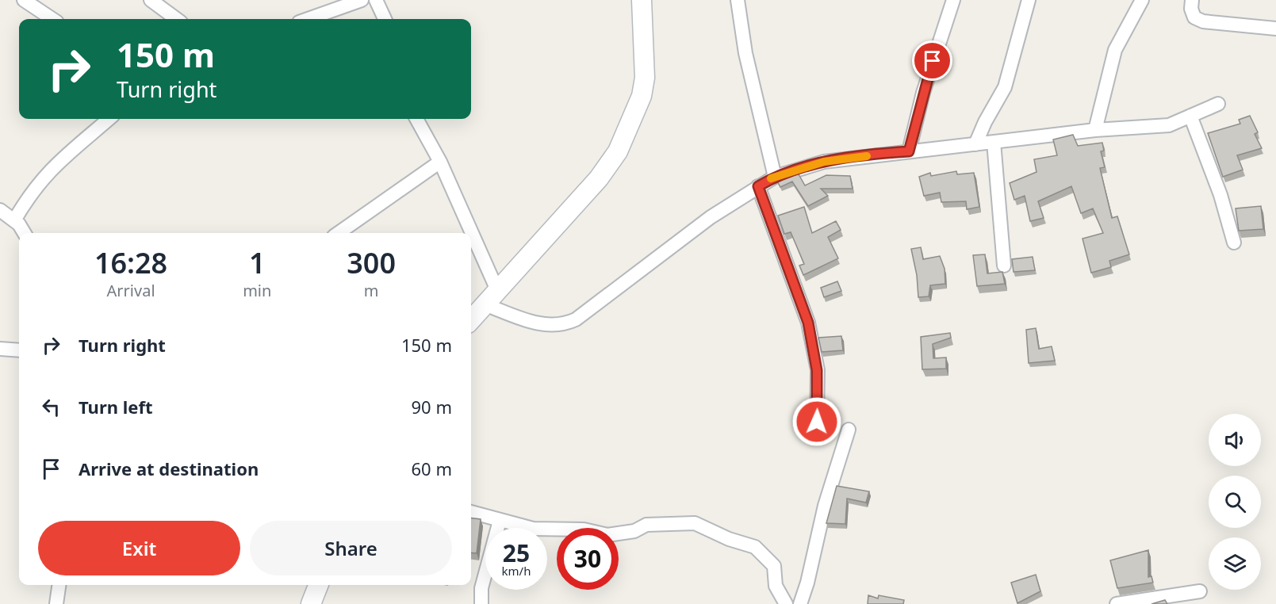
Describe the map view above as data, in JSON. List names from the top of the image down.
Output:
{
  "page": {
    "turn": ["150 m", "Turn right"],
    "eta": [
      "16:28",
      "Arrival",
      "1",
      "min",
      "300",
      "m"
    ],
    "list": [
      {
        "name": "Turn right",
        "value": "150 m"
      },
      {
        "name": "Turn left",
        "value": "90 m"
      },
      {
        "name": "Arrive at destination",
        "value": "60 m"
      }
    ],
    "buttons": ["Exit", "Share"],
    "speed": "25 km/h",
    "limit": "30"
  }
}
